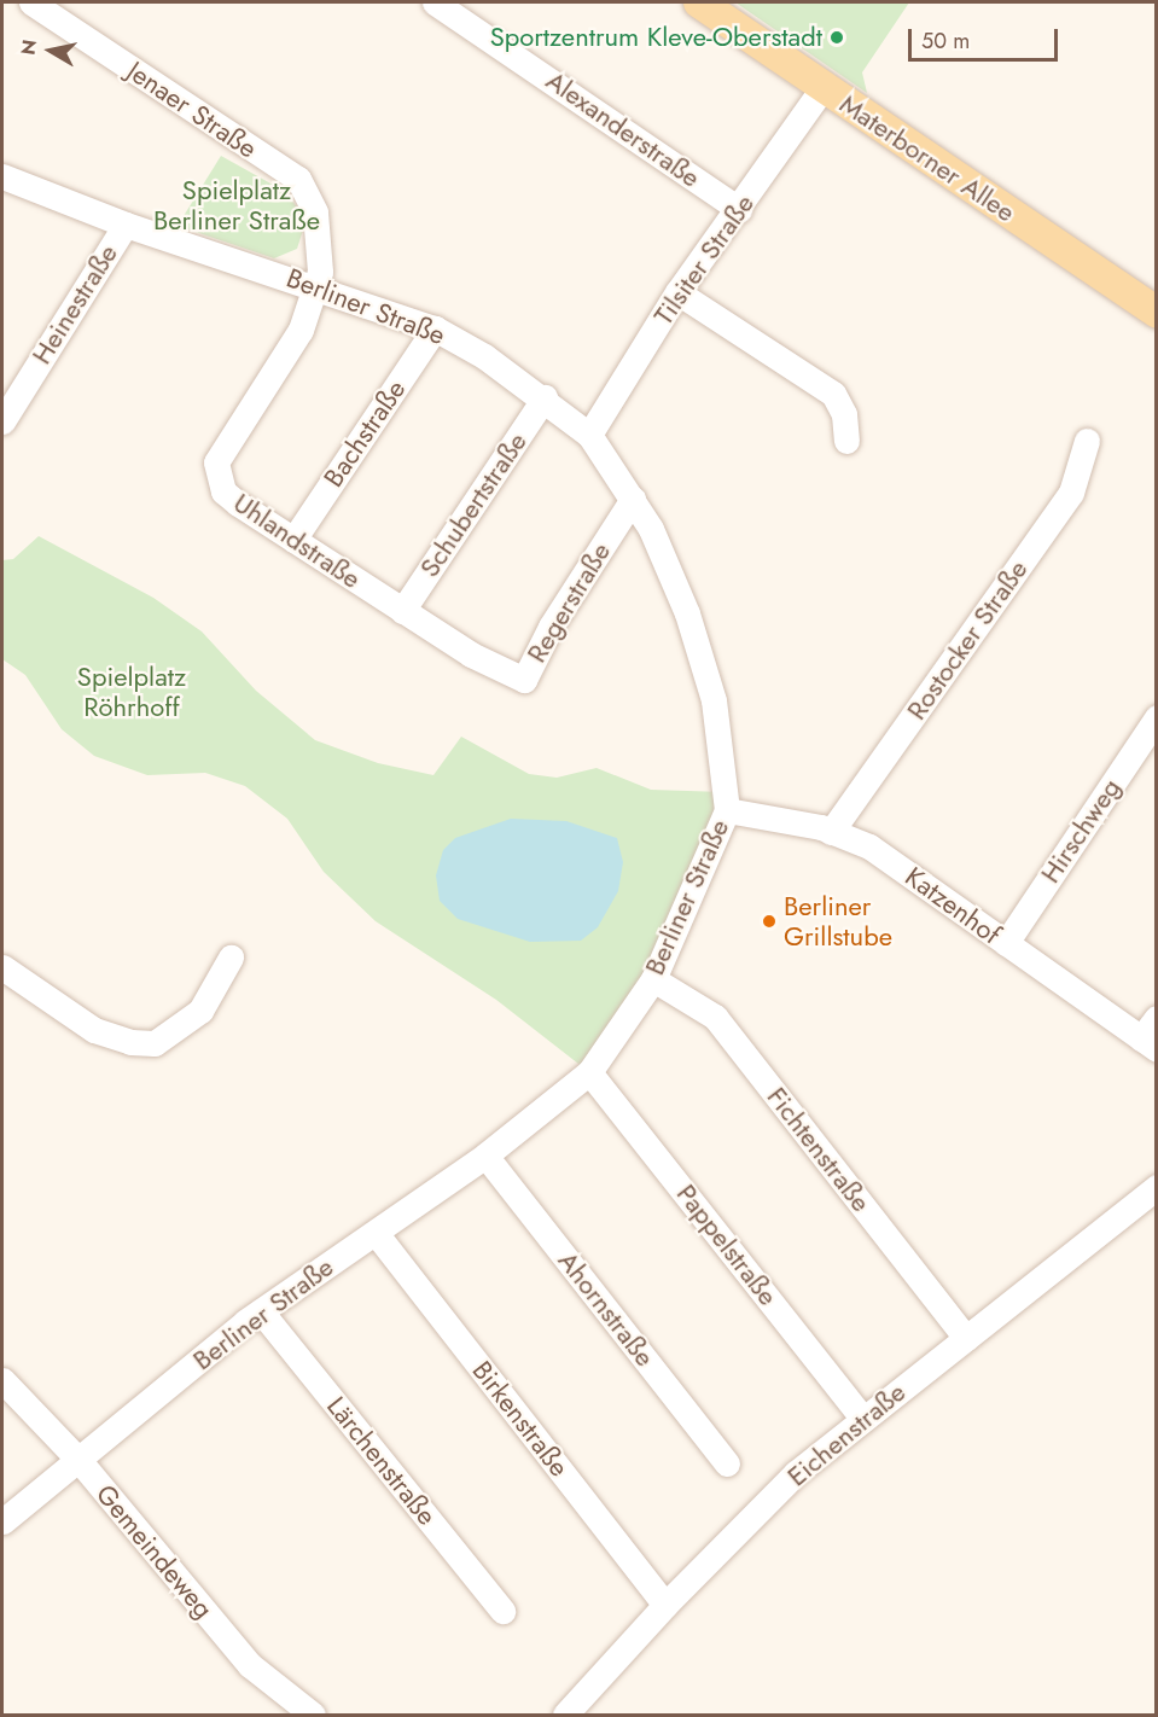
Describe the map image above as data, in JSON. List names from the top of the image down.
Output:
{
  "streets": {
    "main road": ["Materborner Allee"],
    "street": [
      "Jenaer Straße",
      "Alexanderstraße",
      "Tilsiter Straße",
      "Heinestraße",
      "Berliner Straße",
      "Bachstraße",
      "Schubertstraße",
      "Uhlandstraße",
      "Regerstraße",
      "Rostocker Straße",
      "Hirschweg",
      "Katzenhof",
      "Fichtenstraße",
      "Pappelstraße",
      "Ahornstraße",
      "Birkenstraße",
      "Eichenstraße",
      "Lärchenstraße",
      "Gemeindeweg"
    ]
  },
  "crossings": [
    ["Jenaer Straße", "Berliner Straße"],
    ["Jenaer Straße", "Uhlandstraße"],
    ["Alexanderstraße", "Tilsiter Straße"],
    ["Materborner Allee", "Tilsiter Straße"],
    ["Tilsiter Straße", "Berliner Straße"],
    ["Heinestraße", "Berliner Straße"],
    ["Berliner Straße", "Bachstraße"],
    ["Berliner Straße", "Schubertstraße"],
    ["Berliner Straße", "Uhlandstraße"],
    ["Berliner Straße", "Regerstraße"],
    ["Berliner Straße", "Katzenhof"],
    ["Berliner Straße", "Fichtenstraße"],
    ["Berliner Straße", "Pappelstraße"],
    ["Berliner Straße", "Ahornstraße"],
    ["Berliner Straße", "Birkenstraße"],
    ["Berliner Straße", "Lärchenstraße"],
    ["Berliner Straße", "Gemeindeweg"],
    ["Bachstraße", "Uhlandstraße"],
    ["Schubertstraße", "Uhlandstraße"],
    ["Uhlandstraße", "Regerstraße"],
    ["Rostocker Straße", "Katzenhof"],
    ["Hirschweg", "Katzenhof"],
    ["Fichtenstraße", "Eichenstraße"],
    ["Pappelstraße", "Eichenstraße"],
    ["Birkenstraße", "Eichenstraße"]
  ],
  "parks": ["Spielplatz Berliner Straße", "Spielplatz Röhrhoff"],
  "places": ["Sportzentrum Kleve-Oberstadt", "Berliner Grillstube"],
  "scale_bar": "50 m",
  "north": "left"
}
